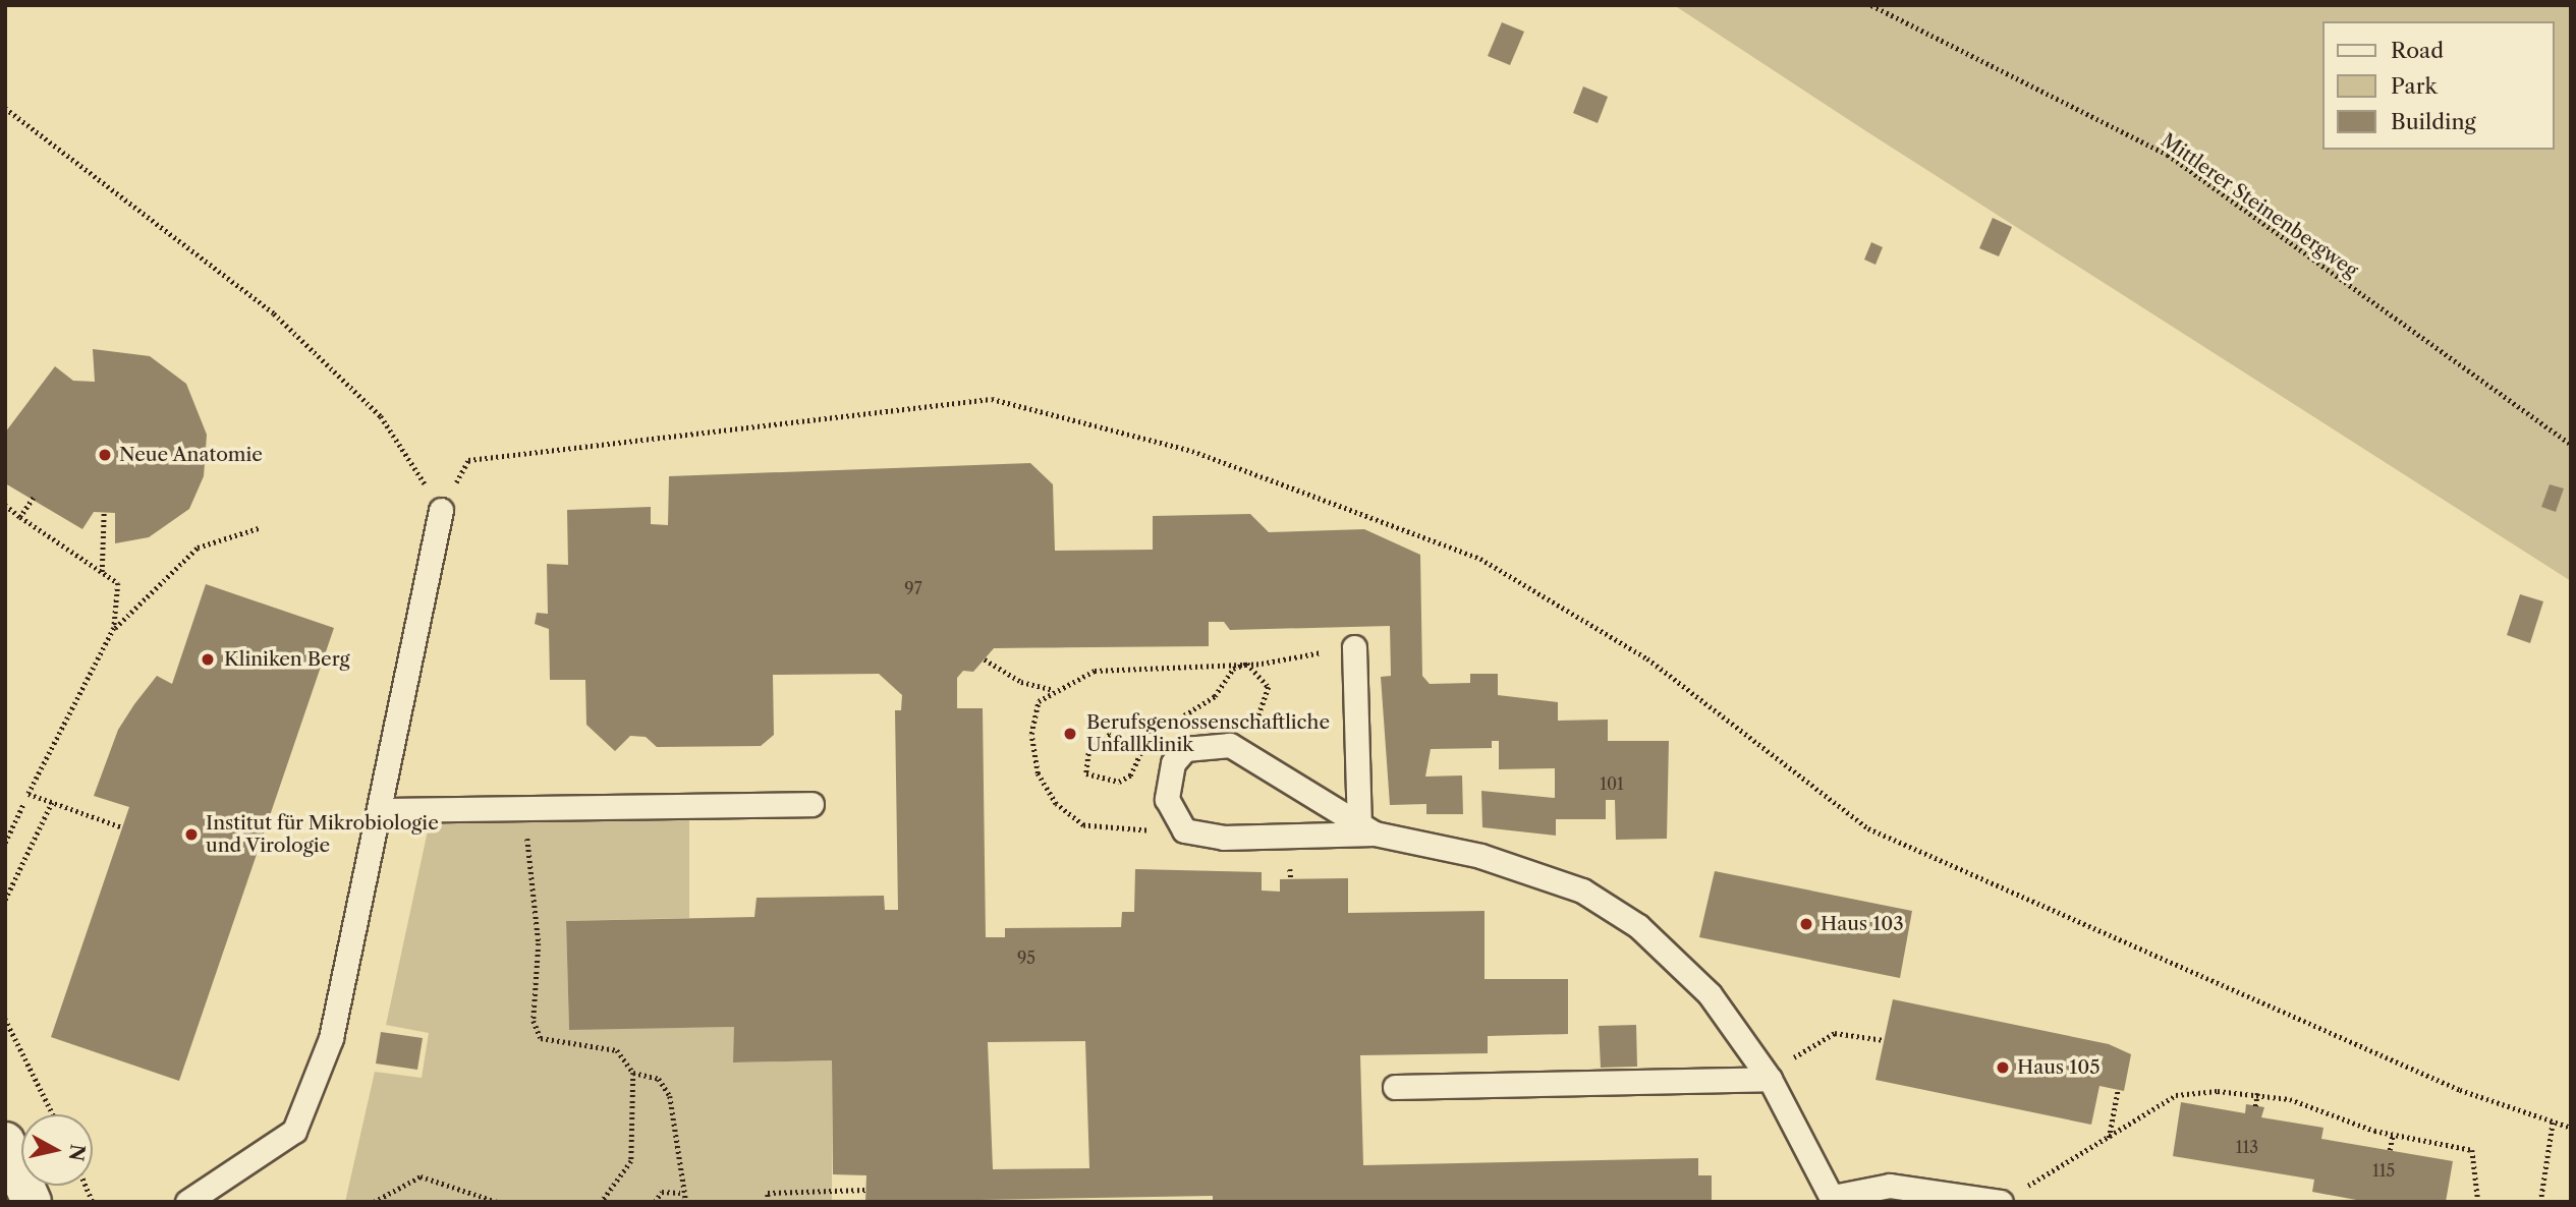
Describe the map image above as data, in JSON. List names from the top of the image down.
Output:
{
  "streets": {
    "path": ["Mittlerer Steinenbergweg"]
  },
  "places": [
    "Neue Anatomie",
    "Kliniken Berg",
    "Berufsgenossenschaftliche Unfallklinik",
    "Institut für Mikrobiologie und Virologie",
    "Haus 103",
    "Haus 105"
  ],
  "house_numbers": [
    "97",
    "101",
    "95",
    "113",
    "115"
  ],
  "legend": ["Road", "Park", "Building"],
  "north": "right"
}
